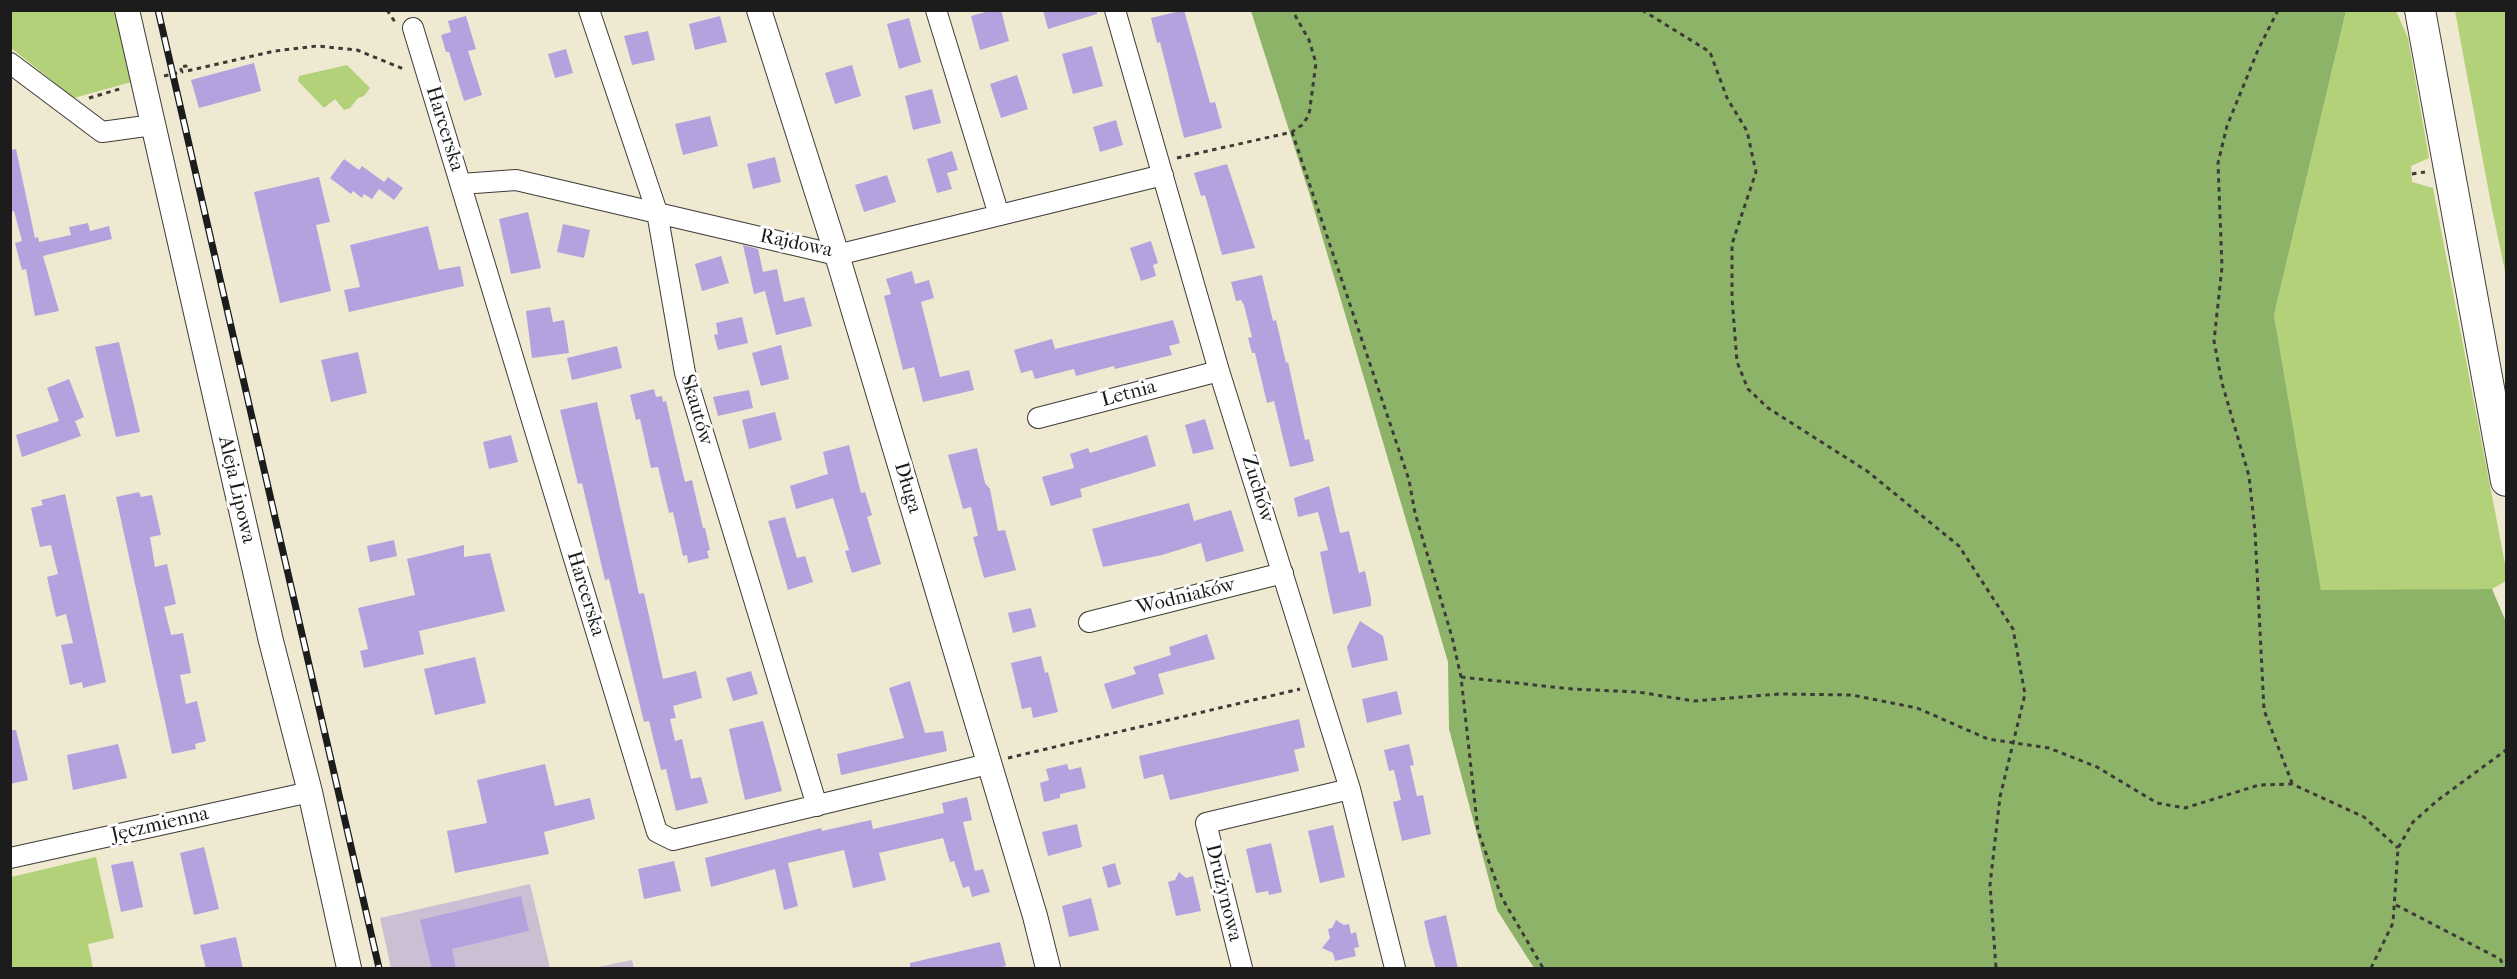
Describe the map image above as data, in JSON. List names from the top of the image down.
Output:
{
  "streets": {
    "street": [
      "Harcerska",
      "Rajdowa",
      "Letnia",
      "Skautów",
      "Długa",
      "Zuchów",
      "Aleja Lipowa",
      "Wodniaków",
      "Jęczmienna",
      "Drużynowa"
    ]
  },
  "crossings": [
    ["Harcerska", "Rajdowa"],
    ["Harcerska", "Skautów"],
    ["Harcerska", "Długa"],
    ["Rajdowa", "Skautów"],
    ["Rajdowa", "Długa"],
    ["Rajdowa", "Zuchów"],
    ["Letnia", "Zuchów"],
    ["Zuchów", "Wodniaków"],
    ["Zuchów", "Drużynowa"],
    ["Aleja Lipowa", "Jęczmienna"]
  ]
}
